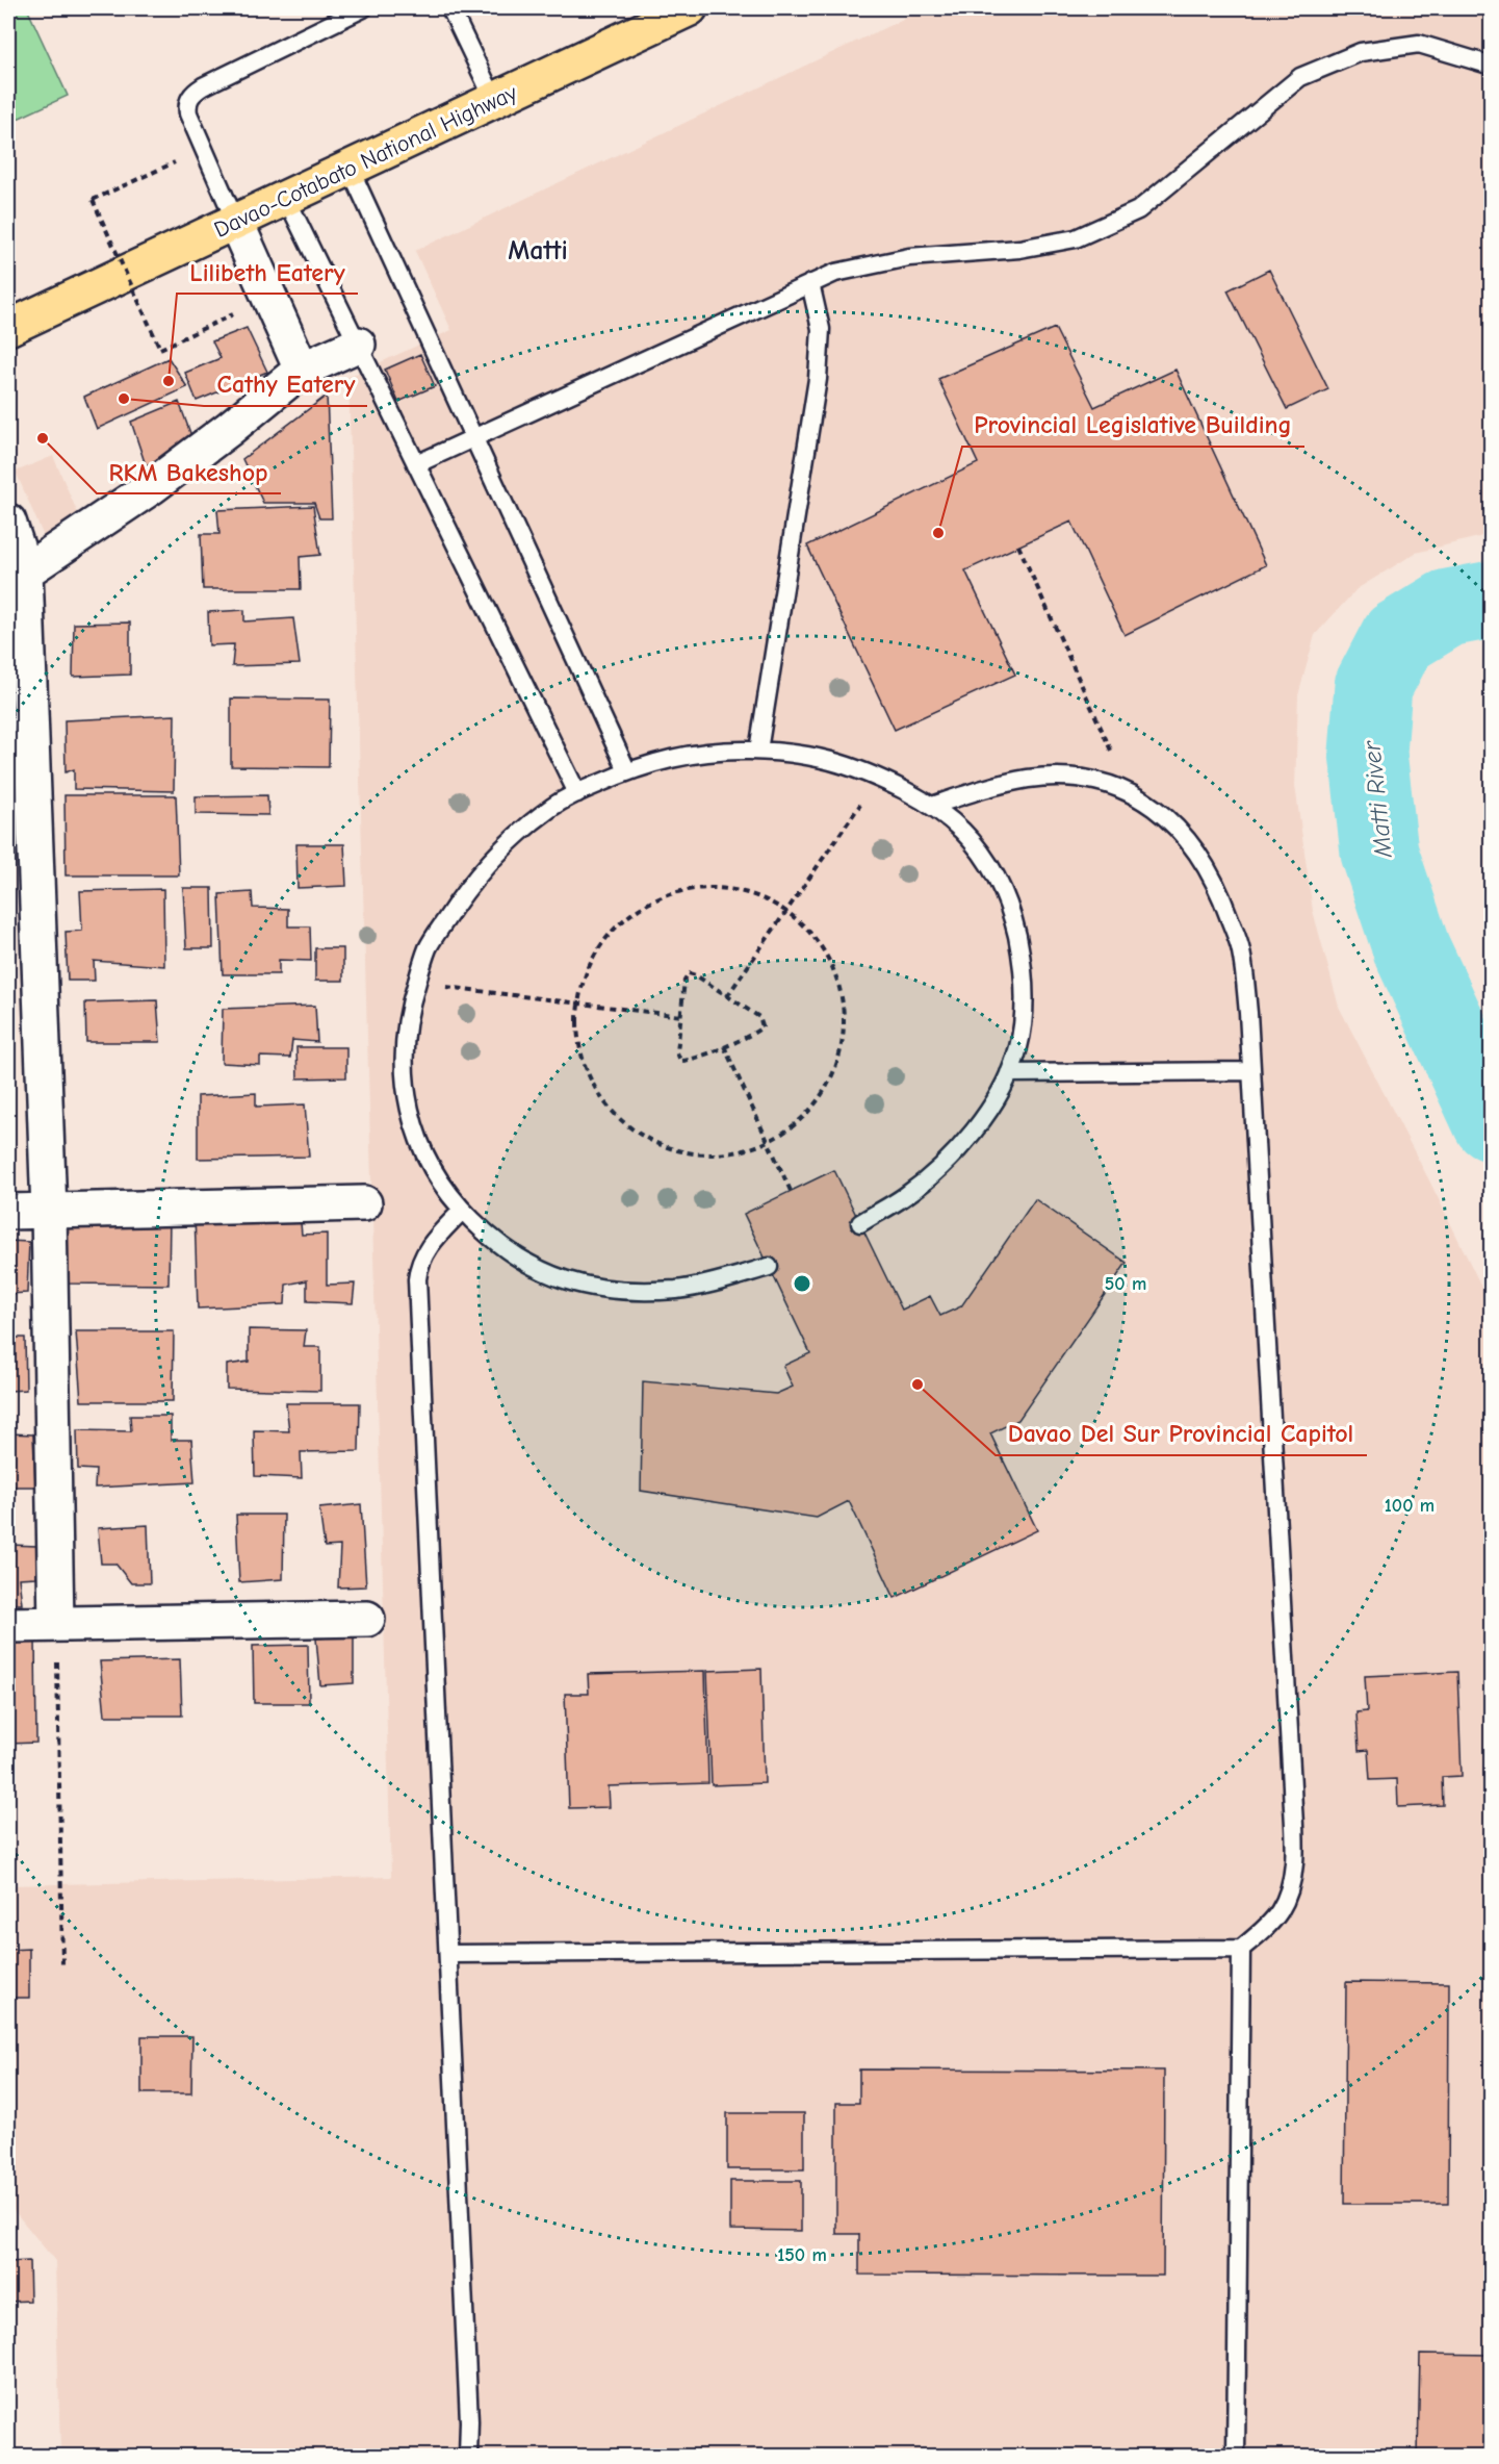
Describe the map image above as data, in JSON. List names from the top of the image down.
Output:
{
  "streets": {
    "highway": ["Davao-Cotabato National Highway"]
  },
  "districts": ["Matti"],
  "water": ["Matti River"],
  "places": [
    "Lilibeth Eatery",
    "Cathy Eatery",
    "RKM Bakeshop",
    "Provincial Legislative Building",
    "Davao Del Sur Provincial Capitol"
  ],
  "rings": ["50 m", "100 m", "150 m"]
}
